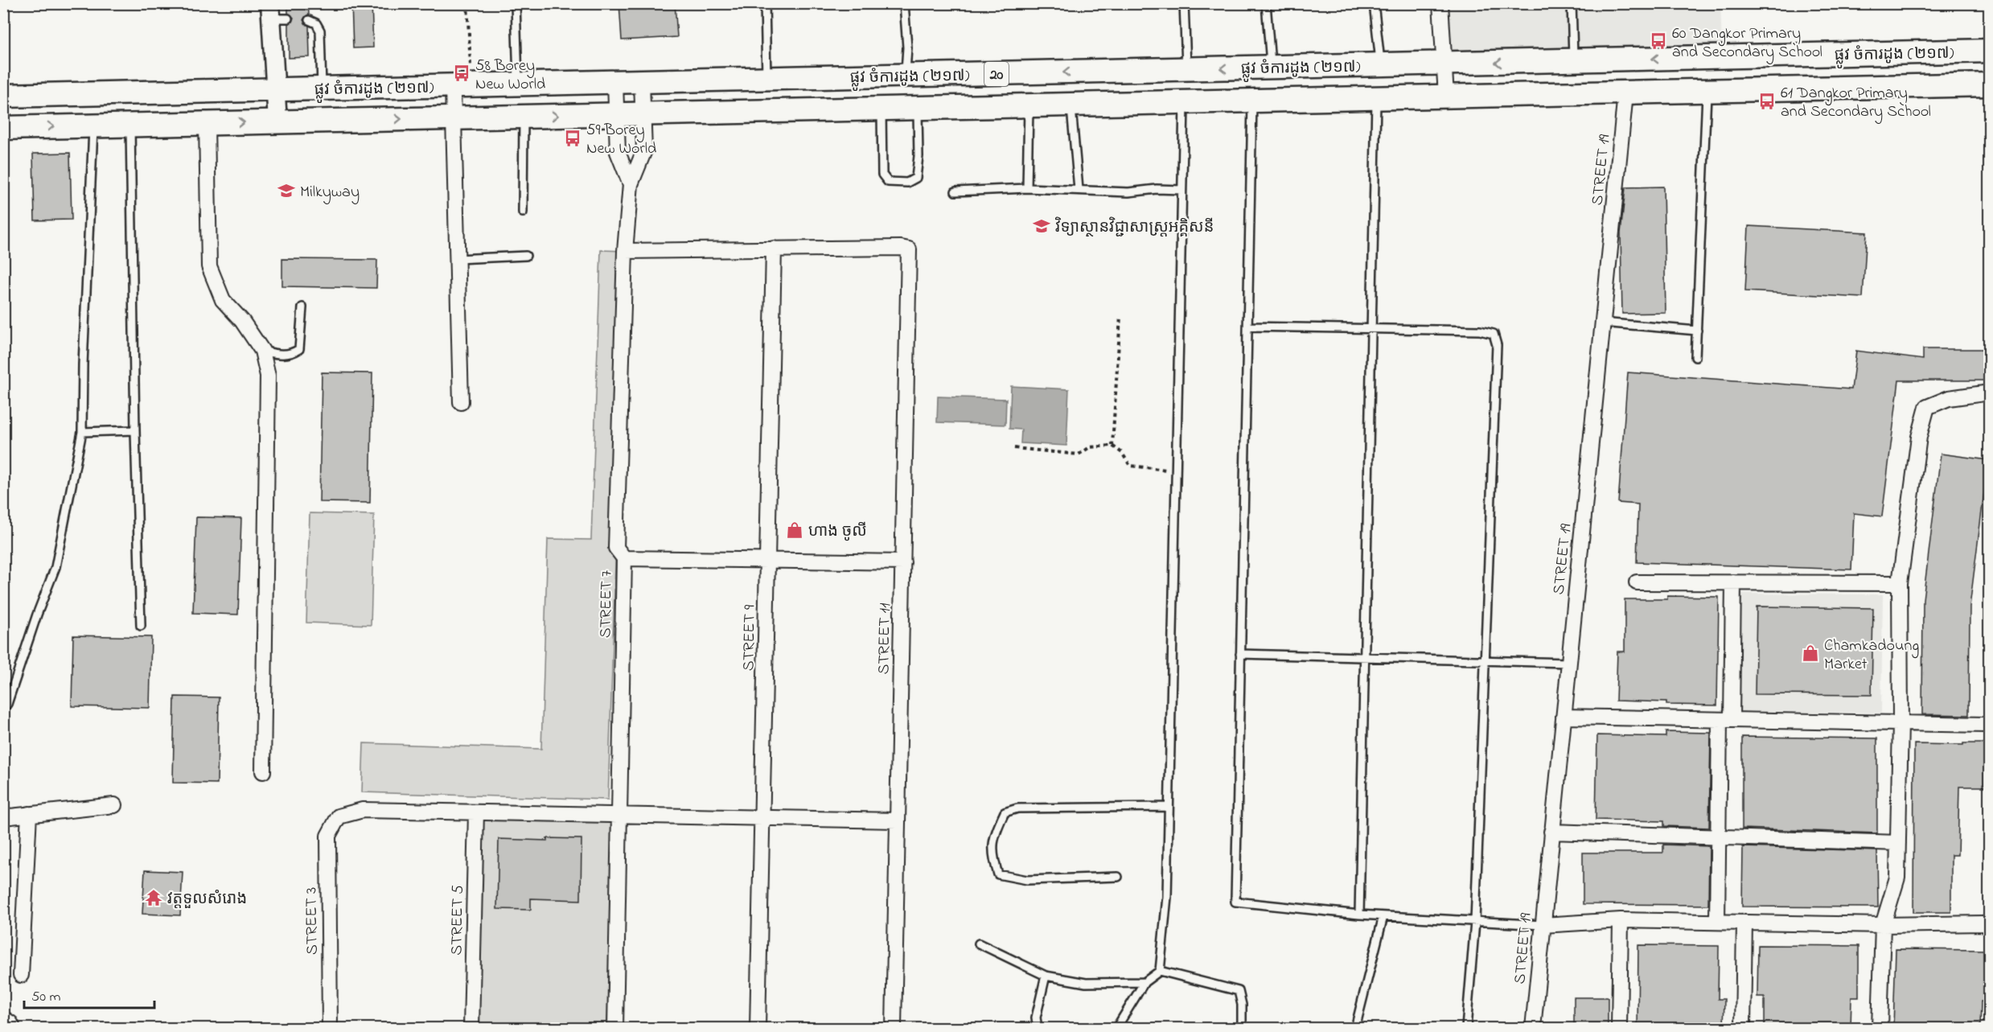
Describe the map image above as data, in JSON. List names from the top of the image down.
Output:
{
  "streets": {
    "main road": ["ផ្លូវ ចំការដូង (២១៧)", "20"],
    "street": [
      "STREET 19",
      "STREET 7",
      "STREET 9",
      "STREET 11",
      "STREET 5",
      "STREET 3"
    ]
  },
  "crossings": [
    ["ផ្លូវ ចំការដូង (២១៧)", "STREET 19"],
    ["ផ្លូវ ចំការដូង (២១៧)", "STREET 7"],
    ["STREET 9", "STREET 11"],
    ["STREET 5", "STREET 3"]
  ],
  "places": {
    "bus stop": [
      "60 Dangkor Primary and Secondary School",
      "58 Borey New World",
      "61 Dangkor Primary and Secondary School",
      "59 Borey New World"
    ],
    "school or university": ["Milkyway", "វិទ្យាស្ថានវិជ្ជាសាស្រ្តអគ្គិសនី"],
    "shop": ["ហាង ចូលី", "Chamkadoung Market"],
    "temple": ["វត្តទួលសំរោង"]
  },
  "scale_bar": "50 m"
}
